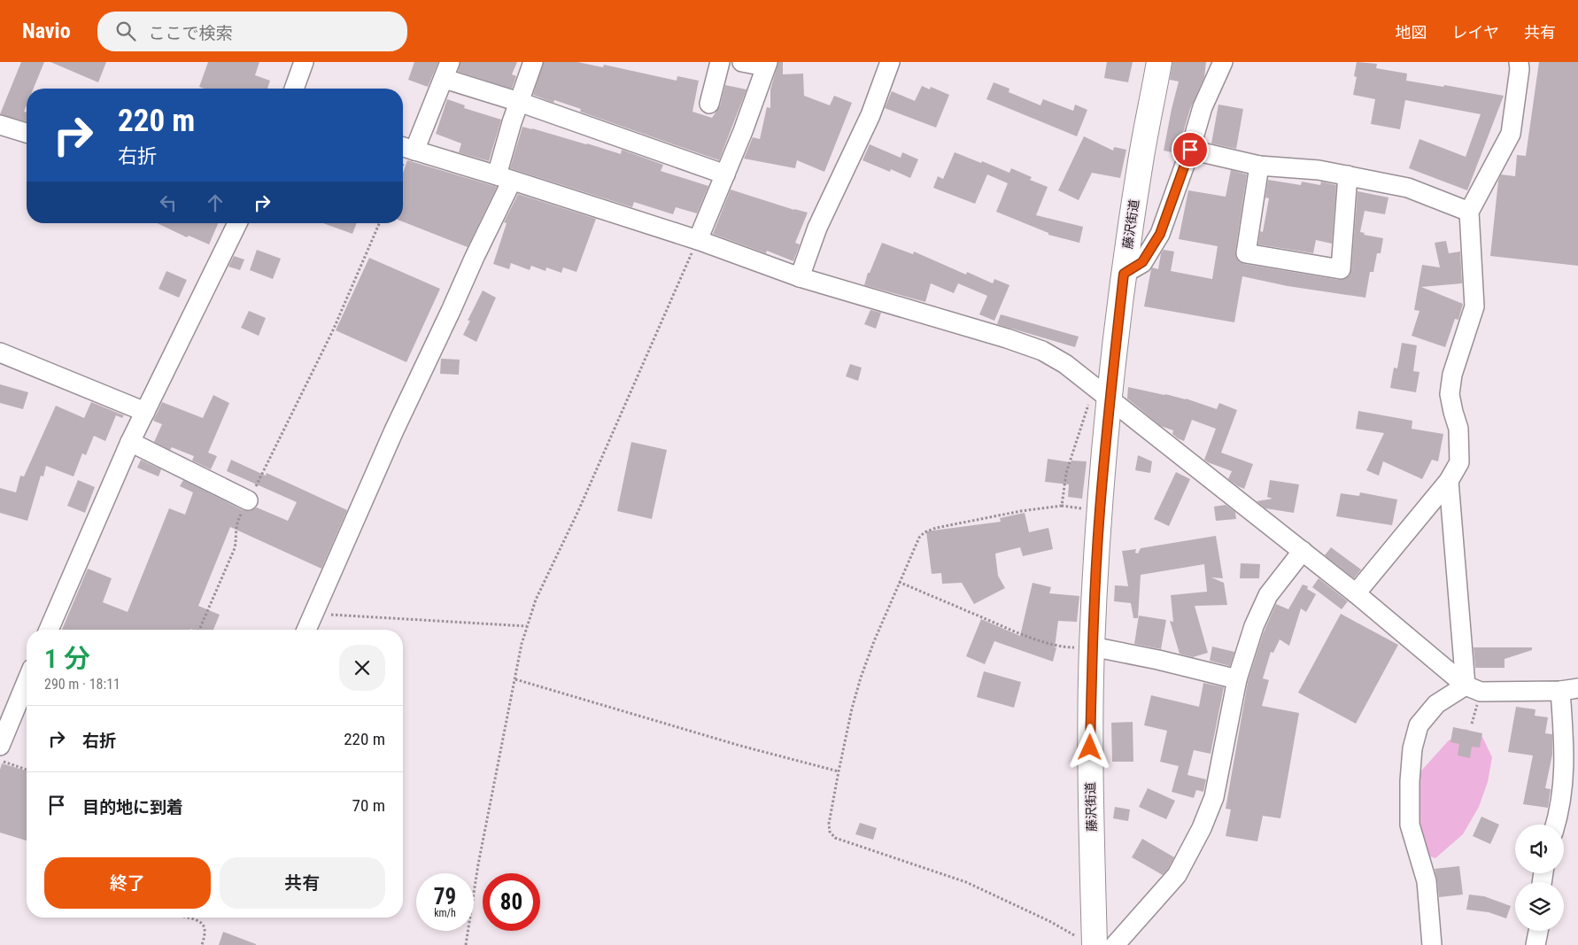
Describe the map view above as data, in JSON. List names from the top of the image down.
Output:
{
  "streets": {
    "highway": ["藤沢街道"]
  },
  "page": {
    "header": "Navio",
    "search": "ここで検索",
    "nav": ["地図", "レイヤ", "共有"],
    "turn": ["220 m", "右折"],
    "heading": ["1 分", "290 m · 18:11"],
    "list": [
      {
        "name": "右折",
        "value": "220 m"
      },
      {
        "name": "目的地に到着",
        "value": "70 m"
      }
    ],
    "buttons": ["終了", "共有"],
    "speed": "79 km/h",
    "limit": "80"
  }
}
